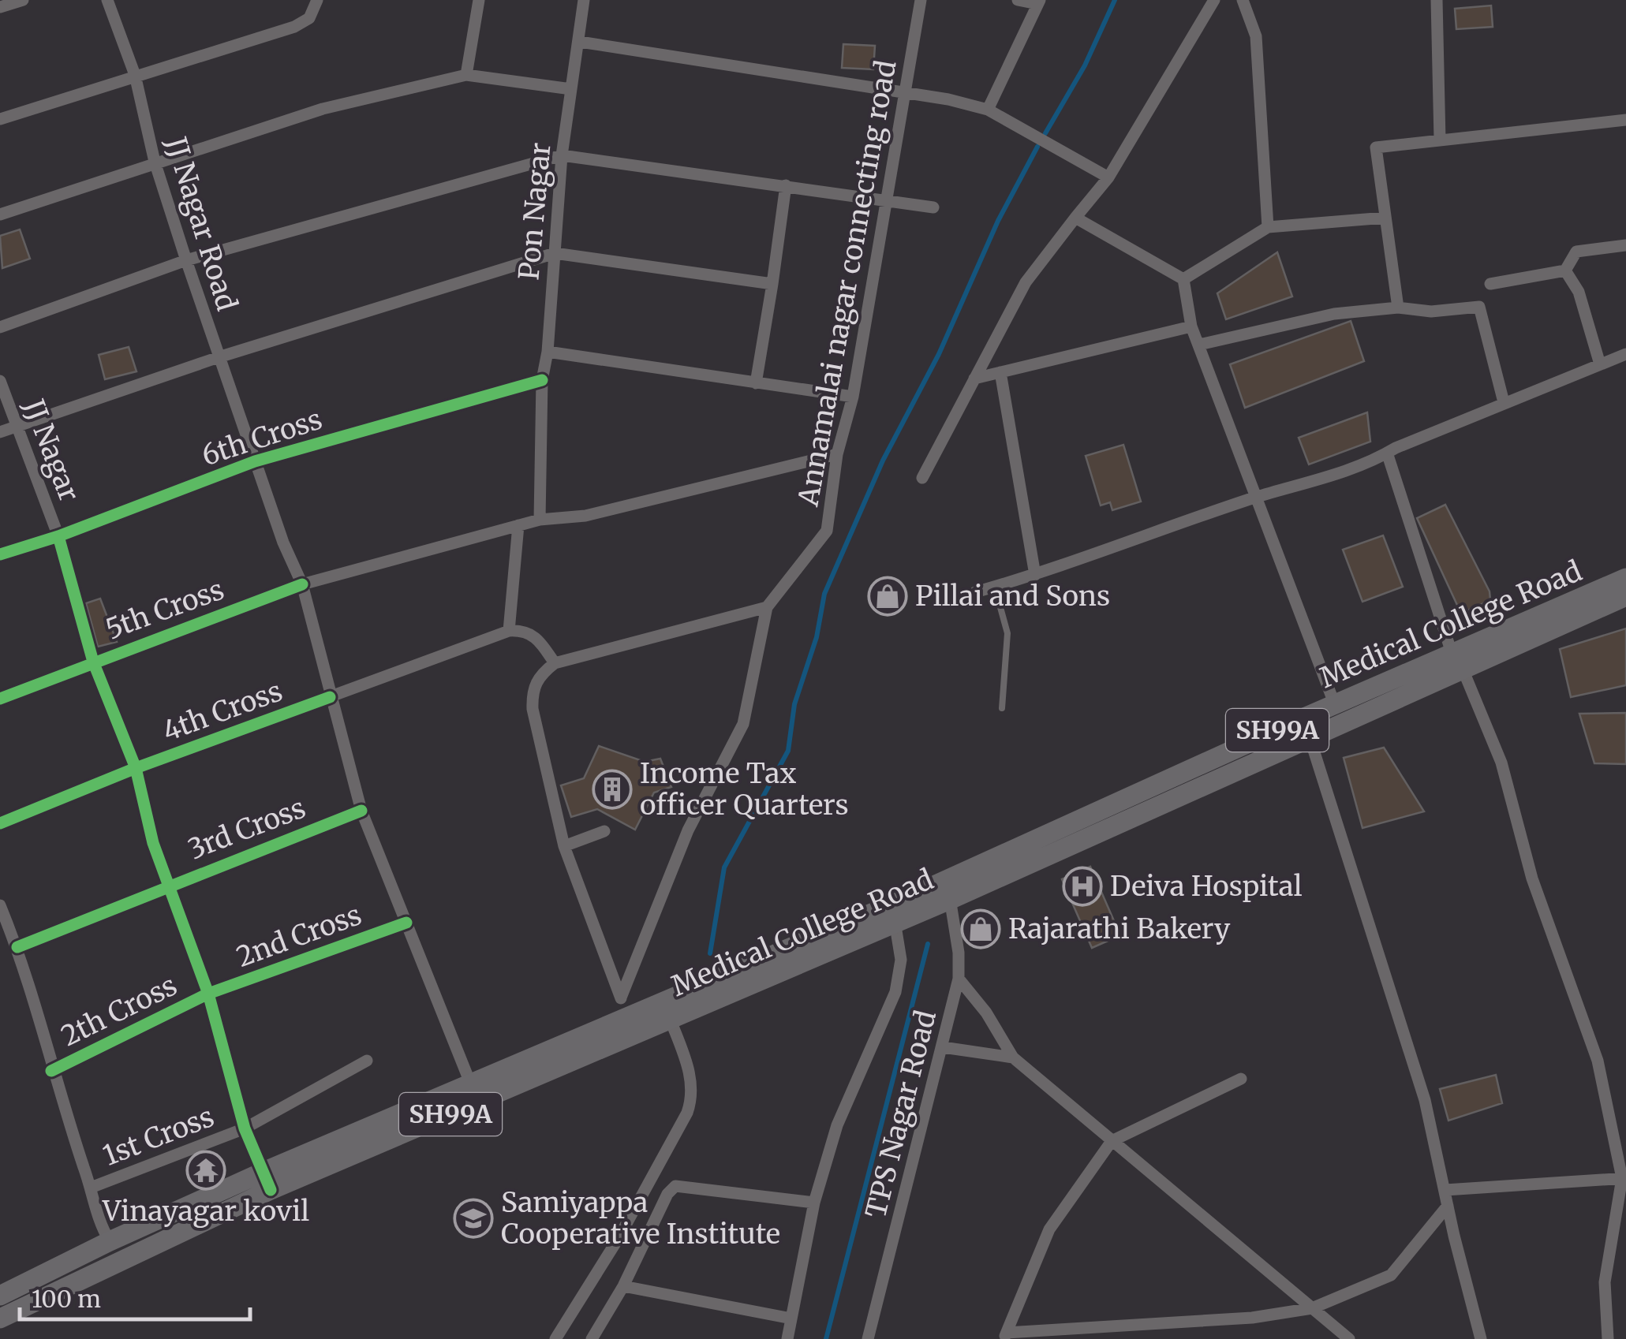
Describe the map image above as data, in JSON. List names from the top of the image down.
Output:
{
  "streets": {
    "main road": ["Medical College Road", "SH99A"],
    "street": [
      "Pon Nagar",
      "JJ Nagar Road",
      "Annamalai nagar connecting road",
      "6th Cross",
      "JJ Nagar",
      "5th Cross",
      "4th Cross",
      "3rd Cross",
      "2nd Cross",
      "2th Cross",
      "TPS Nagar Road",
      "1st Cross"
    ]
  },
  "crossings": [
    ["Pon Nagar", "6th Cross"],
    ["Pon Nagar", "5th Cross"],
    ["JJ Nagar Road", "6th Cross"],
    ["JJ Nagar Road", "5th Cross"],
    ["JJ Nagar Road", "Medical College Road"],
    ["JJ Nagar Road", "4th Cross"],
    ["JJ Nagar Road", "3rd Cross"],
    ["JJ Nagar Road", "2nd Cross"],
    ["Annamalai nagar connecting road", "5th Cross"],
    ["6th Cross", "JJ Nagar"],
    ["JJ Nagar", "5th Cross"],
    ["JJ Nagar", "Medical College Road"],
    ["JJ Nagar", "4th Cross"],
    ["JJ Nagar", "3rd Cross"],
    ["JJ Nagar", "2nd Cross"],
    ["JJ Nagar", "2th Cross"],
    ["JJ Nagar", "1st Cross"],
    ["Medical College Road", "TPS Nagar Road"],
    ["2nd Cross", "2th Cross"]
  ],
  "places": {
    "shop": ["Pillai and Sons", "Rajarathi Bakery"],
    "building": ["Income Tax officer Quarters"],
    "hospital": ["Deiva Hospital"],
    "temple": ["Vinayagar kovil"],
    "school or university": ["Samiyappa Cooperative Institute"]
  },
  "scale_bar": "100 m"
}
